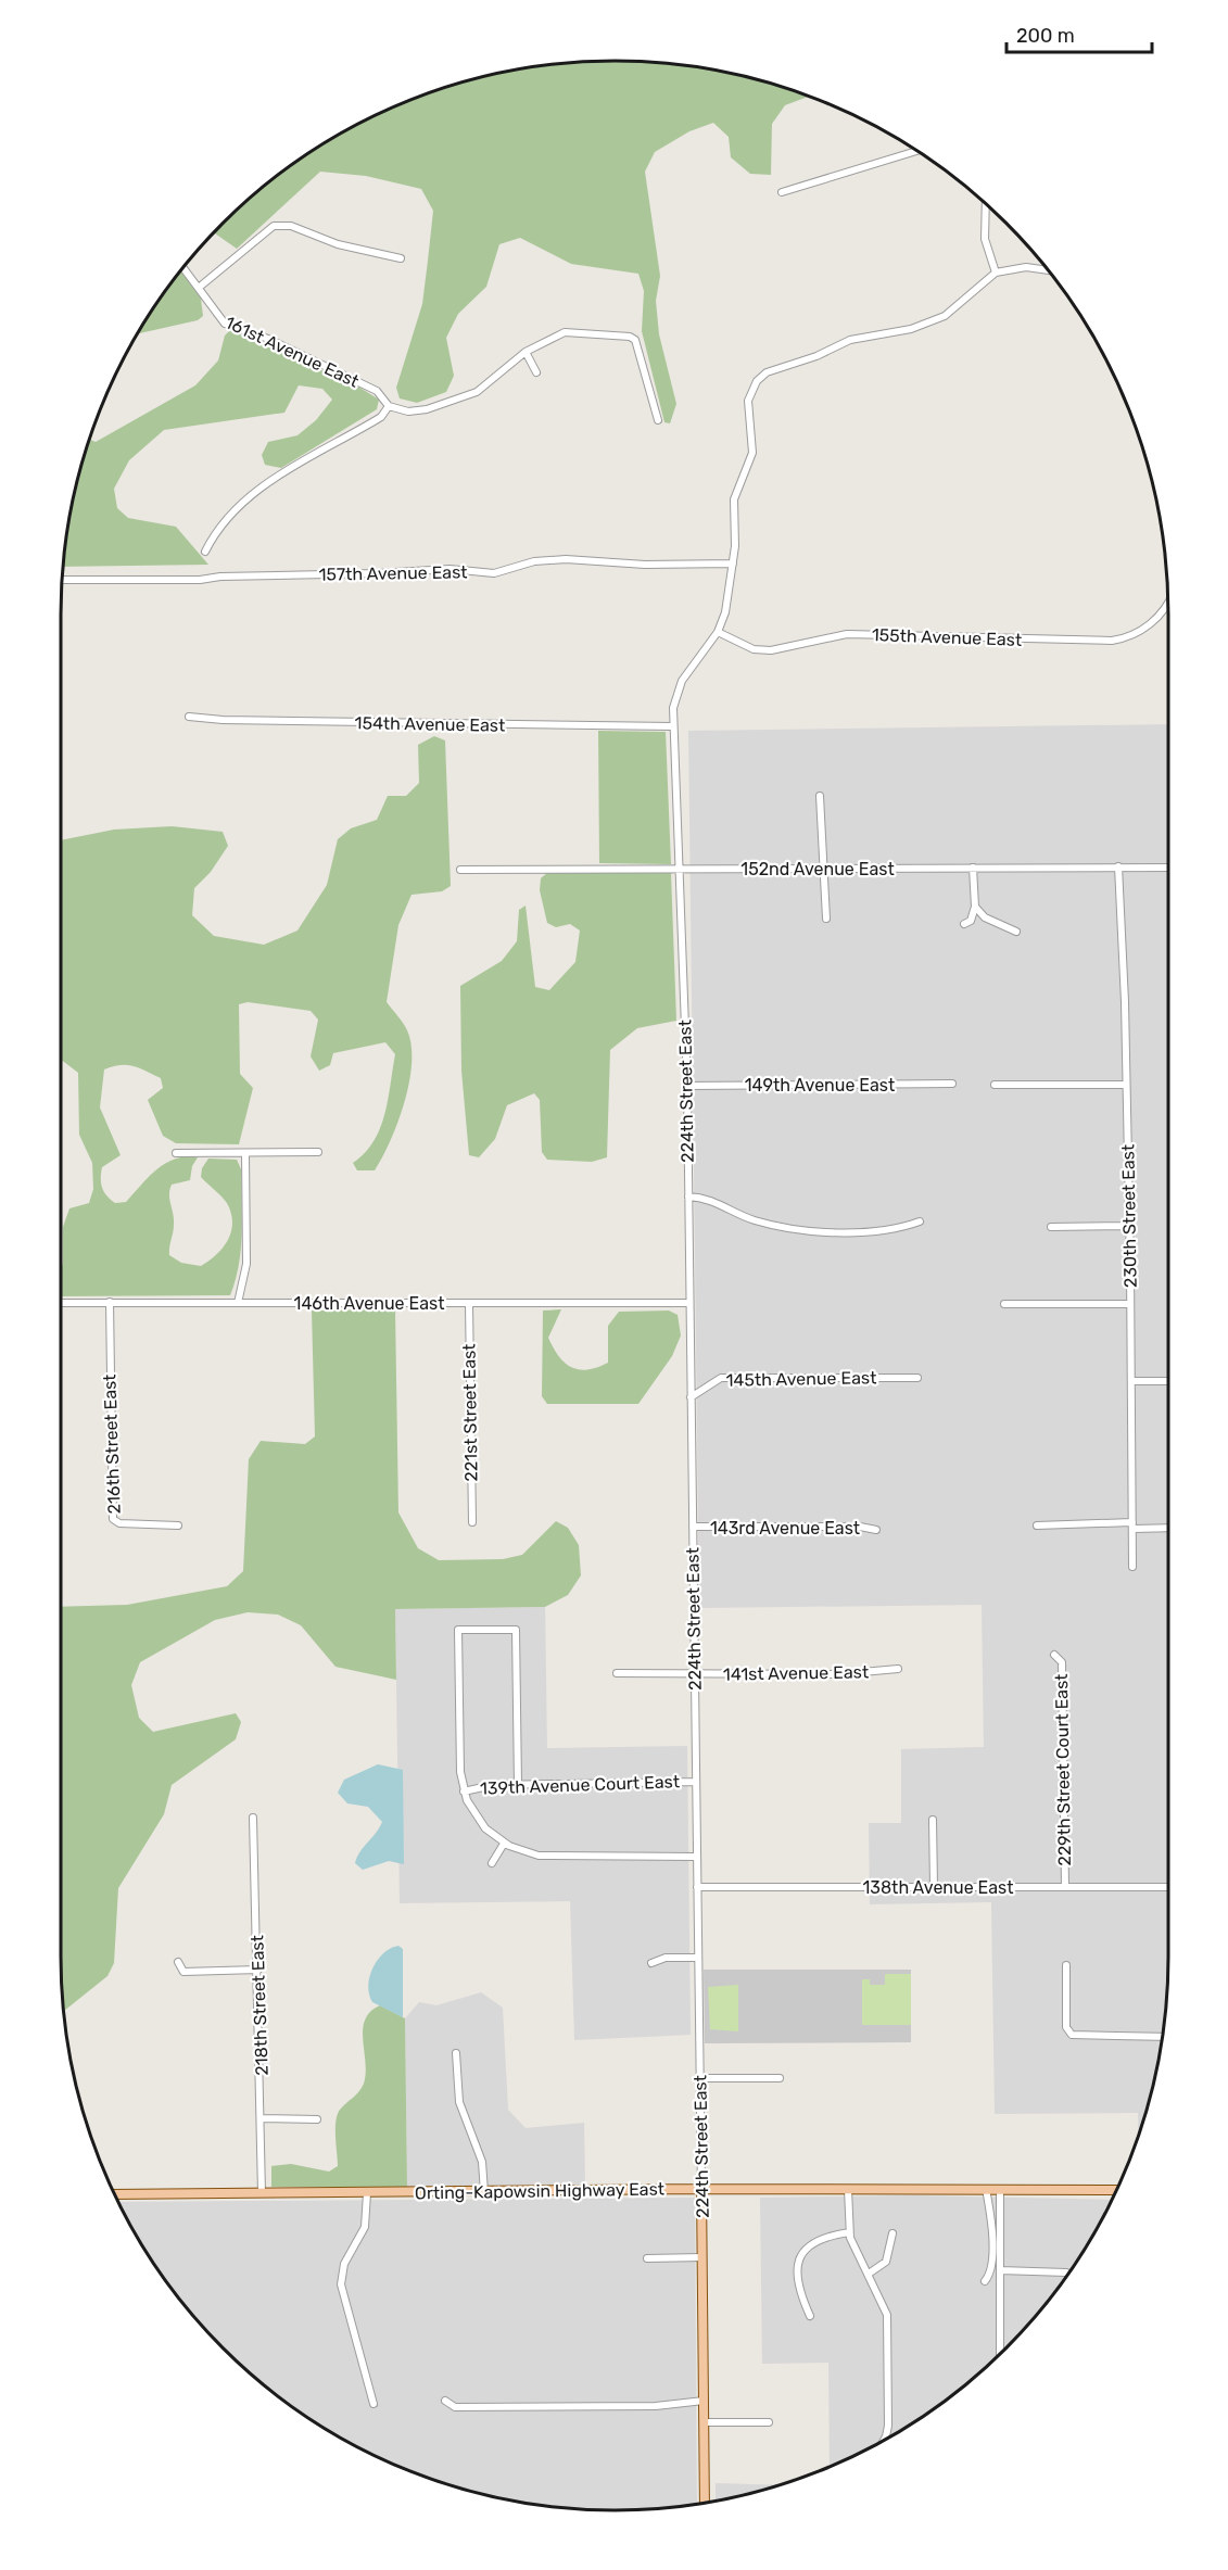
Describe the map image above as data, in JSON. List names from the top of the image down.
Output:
{
  "streets": {
    "main road": ["224th Street East", "Orting-Kapowsin Highway East"],
    "street": [
      "161st Avenue East",
      "157th Avenue East",
      "155th Avenue East",
      "154th Avenue East",
      "152nd Avenue East",
      "149th Avenue East",
      "230th Street East",
      "146th Avenue East",
      "145th Avenue East",
      "221st Street East",
      "216th Street East",
      "143rd Avenue East",
      "141st Avenue East",
      "229th Street Court East",
      "139th Avenue Court East",
      "138th Avenue East",
      "218th Street East"
    ]
  },
  "crossings": [
    ["157th Avenue East", "224th Street East"],
    ["155th Avenue East", "224th Street East"],
    ["154th Avenue East", "224th Street East"],
    ["152nd Avenue East", "224th Street East"],
    ["152nd Avenue East", "230th Street East"],
    ["149th Avenue East", "224th Street East"],
    ["224th Street East", "146th Avenue East"],
    ["224th Street East", "145th Avenue East"],
    ["224th Street East", "143rd Avenue East"],
    ["224th Street East", "141st Avenue East"],
    ["224th Street East", "139th Avenue Court East"],
    ["224th Street East", "138th Avenue East"],
    ["224th Street East", "Orting-Kapowsin Highway East"],
    ["146th Avenue East", "221st Street East"],
    ["146th Avenue East", "216th Street East"],
    ["229th Street Court East", "138th Avenue East"],
    ["218th Street East", "Orting-Kapowsin Highway East"]
  ],
  "scale_bar": "200 m"
}
